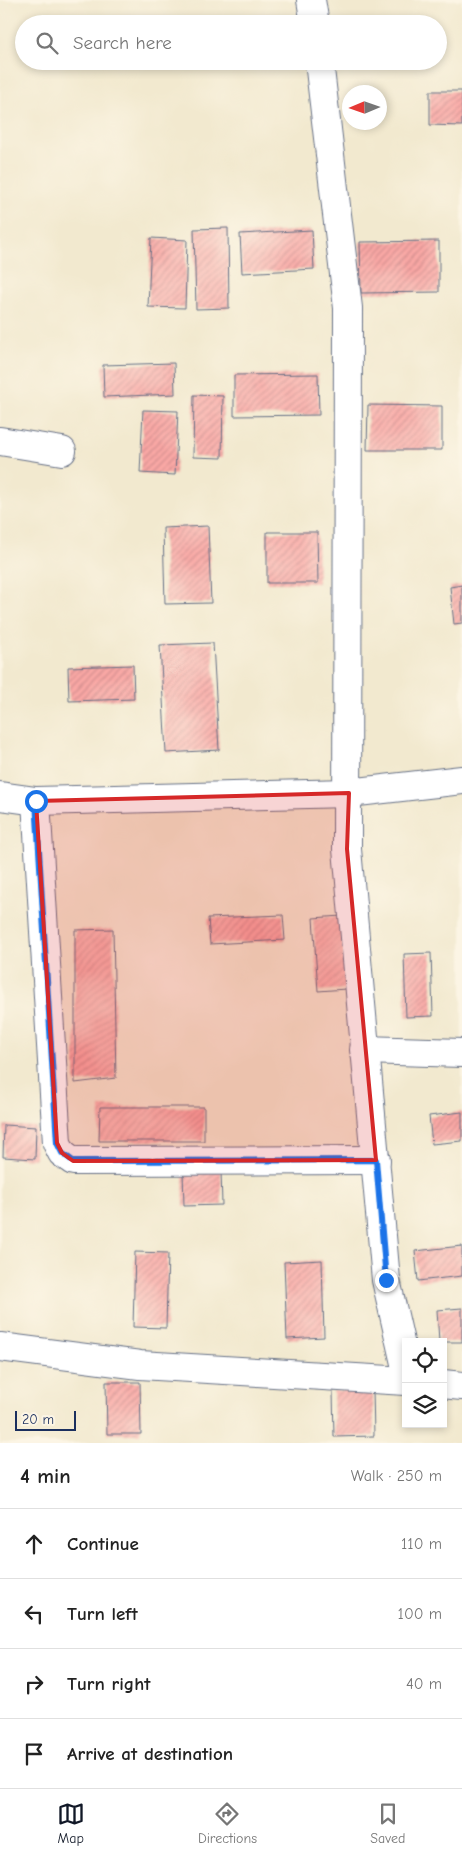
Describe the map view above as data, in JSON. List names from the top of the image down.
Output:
{
  "scale_bar": "20 m",
  "north": "left",
  "page": {
    "search": "Search here",
    "scale": "20 m",
    "heading": ["4 min", "Walk · 250 m"],
    "list": [
      ["Continue", "110 m"],
      ["Turn left", "100 m"],
      ["Turn right", "40 m"],
      "Arrive at destination"
    ],
    "nav": ["Map", "Directions", "Saved"]
  }
}
